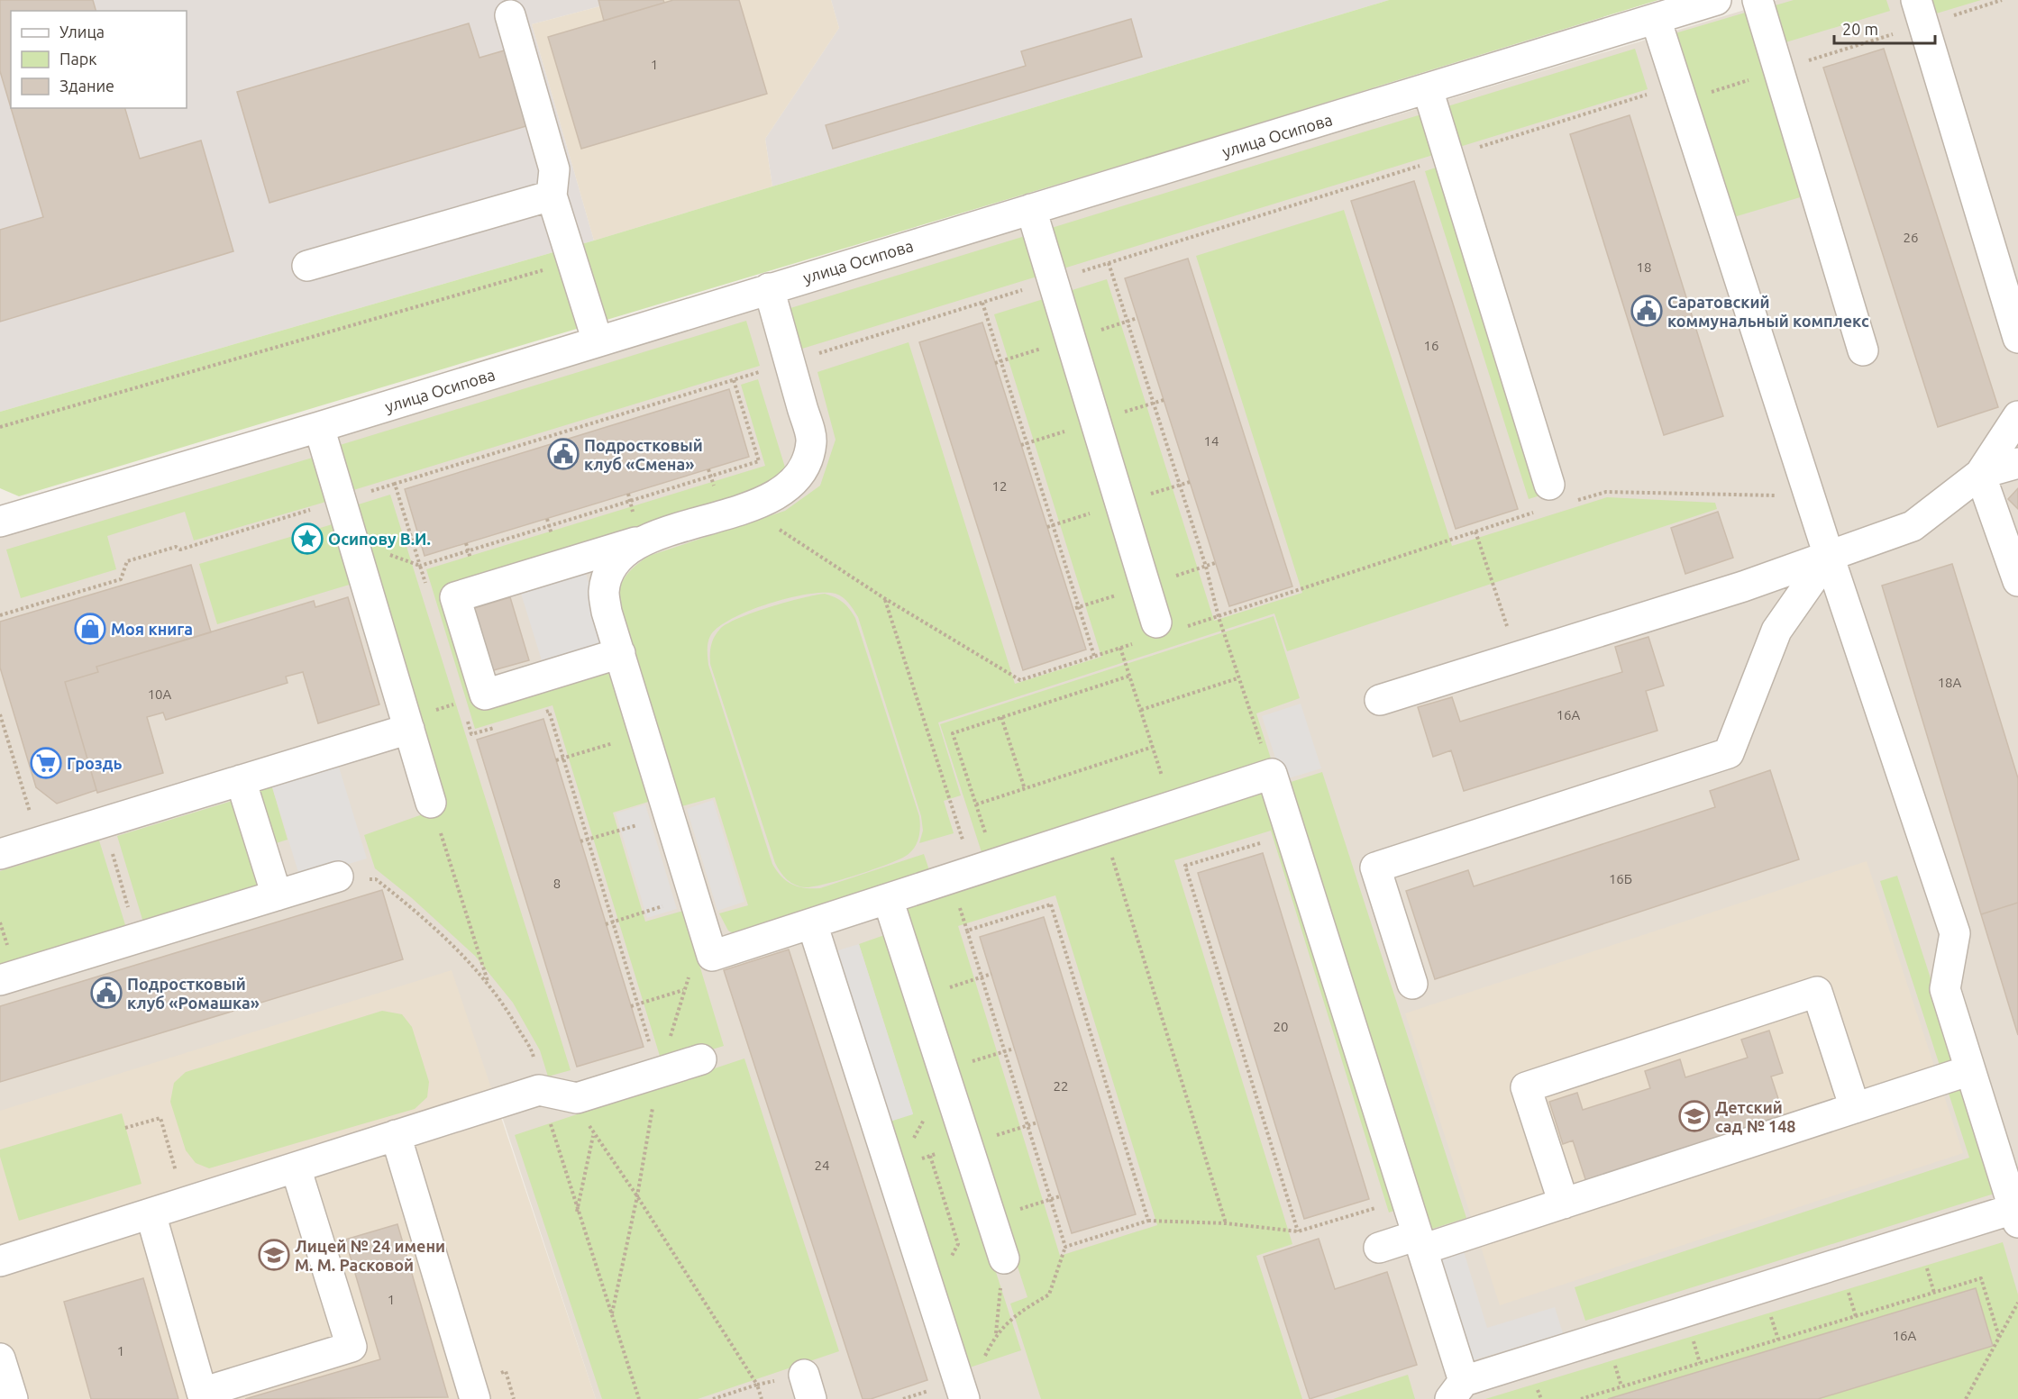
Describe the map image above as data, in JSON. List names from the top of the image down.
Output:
{
  "streets": {
    "street": ["улица Осипова"]
  },
  "places": {
    "public building": ["Саратовский коммунальный комплекс", "Подростковый клуб «Смена»", "Подростковый клуб «Ромашка»"],
    "place": ["Осипову В.И."],
    "shop": ["Моя книга"],
    "supermarket": ["Гроздь"],
    "school or university": ["Детский сад № 148", "Лицей № 24 имени М. М. Расковой"]
  },
  "house_numbers": [
    "1",
    "26",
    "18",
    "16",
    "14",
    "12",
    "18А",
    "10А",
    "16А",
    "16Б",
    "8",
    "20",
    "22",
    "24",
    "1",
    "16А",
    "1"
  ],
  "legend": ["Улица", "Парк", "Здание"],
  "scale_bar": "20 m"
}
